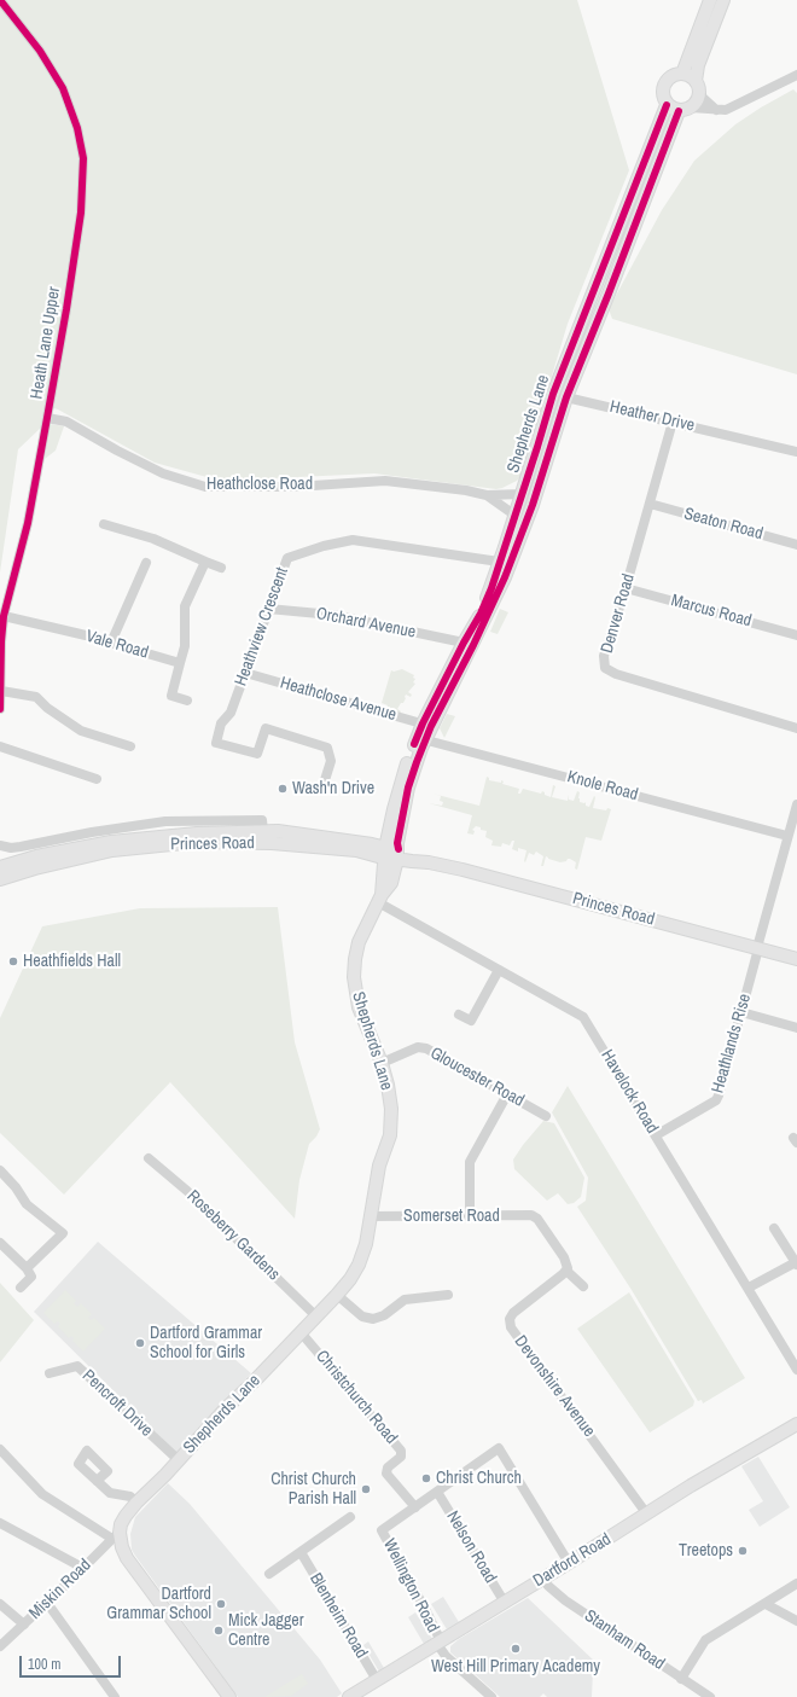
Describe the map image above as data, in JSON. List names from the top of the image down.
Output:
{
  "streets": {
    "main road": ["Shepherds Lane", "Princes Road", "Dartford Road"],
    "street": [
      "Heath Lane Upper",
      "Heather Drive",
      "Heathclose Road",
      "Seaton Road",
      "Marcus Road",
      "Denver Road",
      "Orchard Avenue",
      "Heathview Crescent",
      "Vale Road",
      "Heathclose Avenue",
      "Knole Road",
      "Heathlands Rise",
      "Gloucester Road",
      "Havelock Road",
      "Somerset Road",
      "Roseberry Gardens",
      "Devonshire Avenue",
      "Christchurch Road",
      "Pencroft Drive",
      "Nelson Road",
      "Wellington Road",
      "Miskin Road",
      "Blenheim Road",
      "Stanham Road"
    ]
  },
  "crossings": [
    ["Heath Lane Upper", "Heathclose Road"],
    ["Heath Lane Upper", "Vale Road"],
    ["Heather Drive", "Shepherds Lane"],
    ["Heather Drive", "Denver Road"],
    ["Shepherds Lane", "Heathclose Road"],
    ["Shepherds Lane", "Orchard Avenue"],
    ["Shepherds Lane", "Heathview Crescent"],
    ["Shepherds Lane", "Heathclose Avenue"],
    ["Shepherds Lane", "Knole Road"],
    ["Shepherds Lane", "Princes Road"],
    ["Shepherds Lane", "Gloucester Road"],
    ["Shepherds Lane", "Havelock Road"],
    ["Shepherds Lane", "Somerset Road"],
    ["Shepherds Lane", "Roseberry Gardens"],
    ["Shepherds Lane", "Christchurch Road"],
    ["Shepherds Lane", "Pencroft Drive"],
    ["Shepherds Lane", "Miskin Road"],
    ["Seaton Road", "Denver Road"],
    ["Marcus Road", "Denver Road"],
    ["Orchard Avenue", "Heathview Crescent"],
    ["Heathview Crescent", "Heathclose Avenue"],
    ["Knole Road", "Heathlands Rise"],
    ["Princes Road", "Heathlands Rise"],
    ["Heathlands Rise", "Havelock Road"],
    ["Somerset Road", "Devonshire Avenue"],
    ["Devonshire Avenue", "Dartford Road"],
    ["Christchurch Road", "Wellington Road"],
    ["Nelson Road", "Dartford Road"],
    ["Dartford Road", "Wellington Road"],
    ["Dartford Road", "Blenheim Road"],
    ["Dartford Road", "Stanham Road"]
  ],
  "places": [
    "Wash'n Drive",
    "Heathfields Hall",
    "Dartford Grammar School for Girls",
    "Christ Church",
    "Christ Church Parish Hall",
    "Treetops",
    "Dartford Grammar School",
    "Mick Jagger Centre",
    "West Hill Primary Academy"
  ],
  "scale_bar": "100 m"
}
